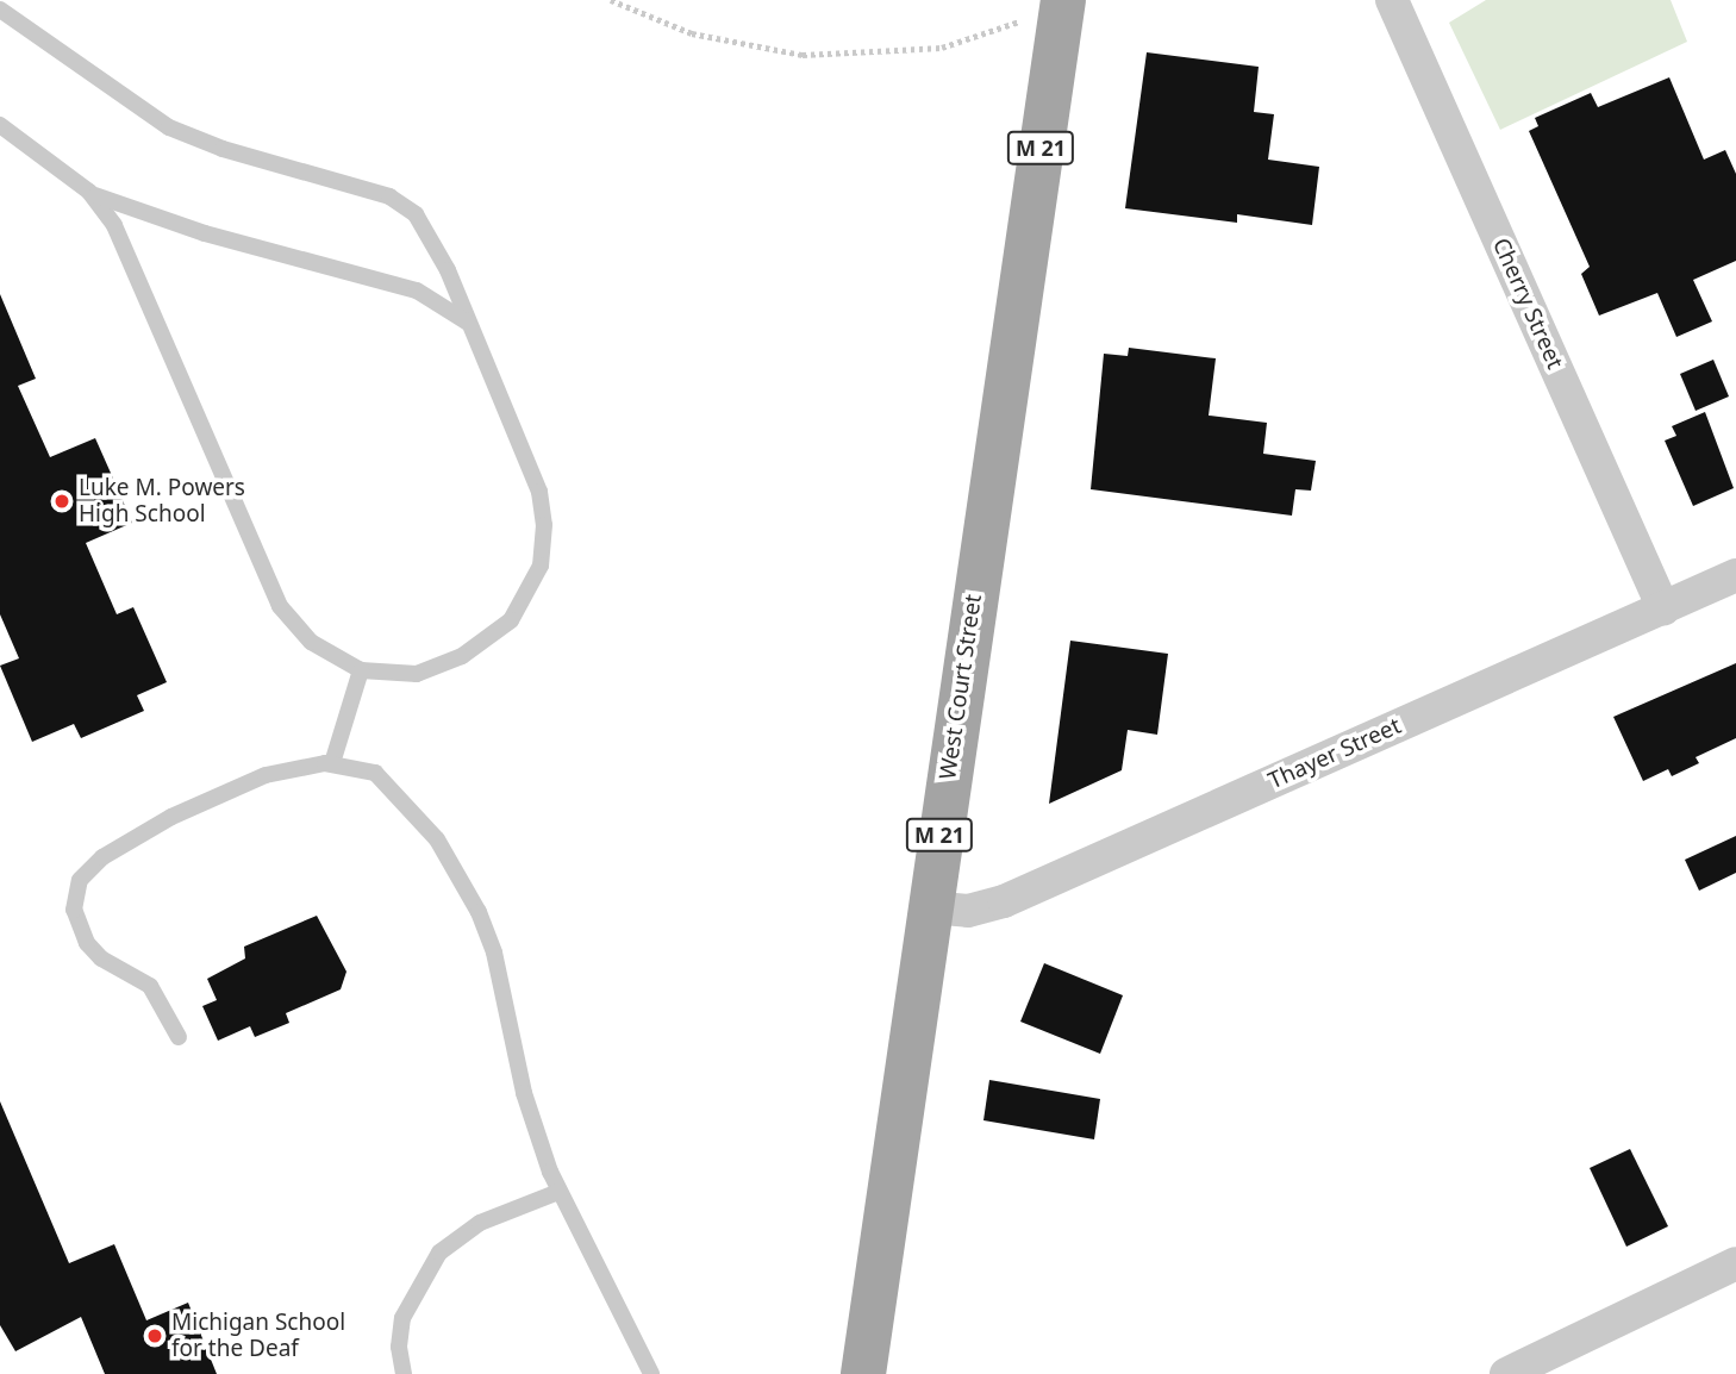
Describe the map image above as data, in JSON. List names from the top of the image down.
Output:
{
  "streets": {
    "main road": ["M 21", "West Court Street"],
    "street": ["Cherry Street", "Thayer Street"]
  },
  "crossings": [
    ["Cherry Street", "Thayer Street"],
    ["West Court Street", "Thayer Street"]
  ],
  "places": ["Luke M. Powers High School", "Michigan School for the Deaf"]
}
